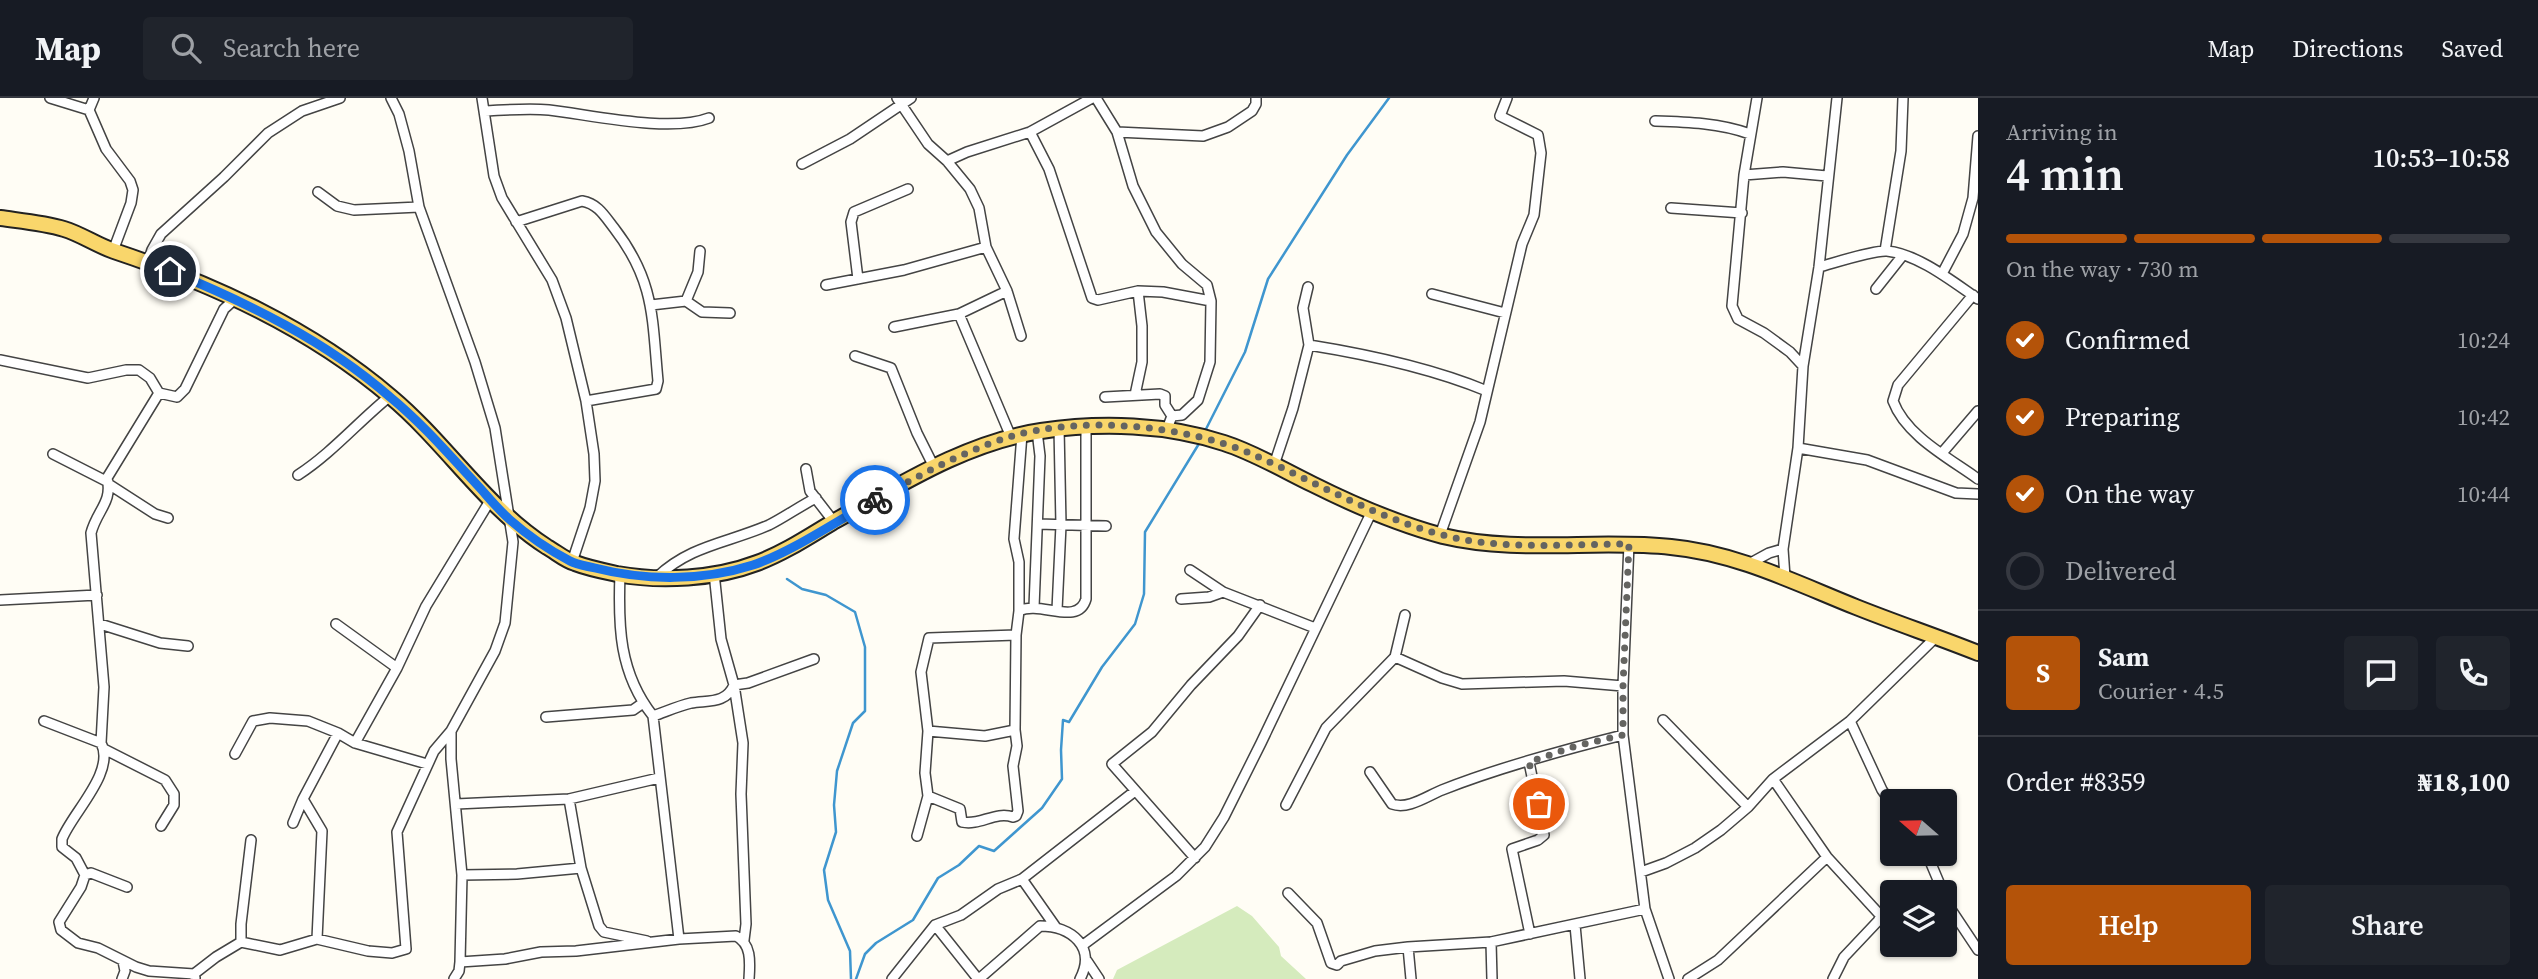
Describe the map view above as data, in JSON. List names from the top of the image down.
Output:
{
  "north": "left",
  "page": {
    "header": "Map",
    "search": "Search here",
    "nav": ["Map", "Directions", "Saved"],
    "heading": ["4 min", "Arriving in", "10:53–10:58"],
    "panel": [
      "Sam",
      "Courier · 4.5",
      "Order #8359",
      "₦18,100"
    ],
    "bar": "On the way · 730 m",
    "list": [
      ["Confirmed", "10:24"],
      ["Preparing", "10:42"],
      ["On the way", "10:44"],
      "Delivered"
    ],
    "round": "S",
    "buttons": ["Help", "Share"]
  }
}
